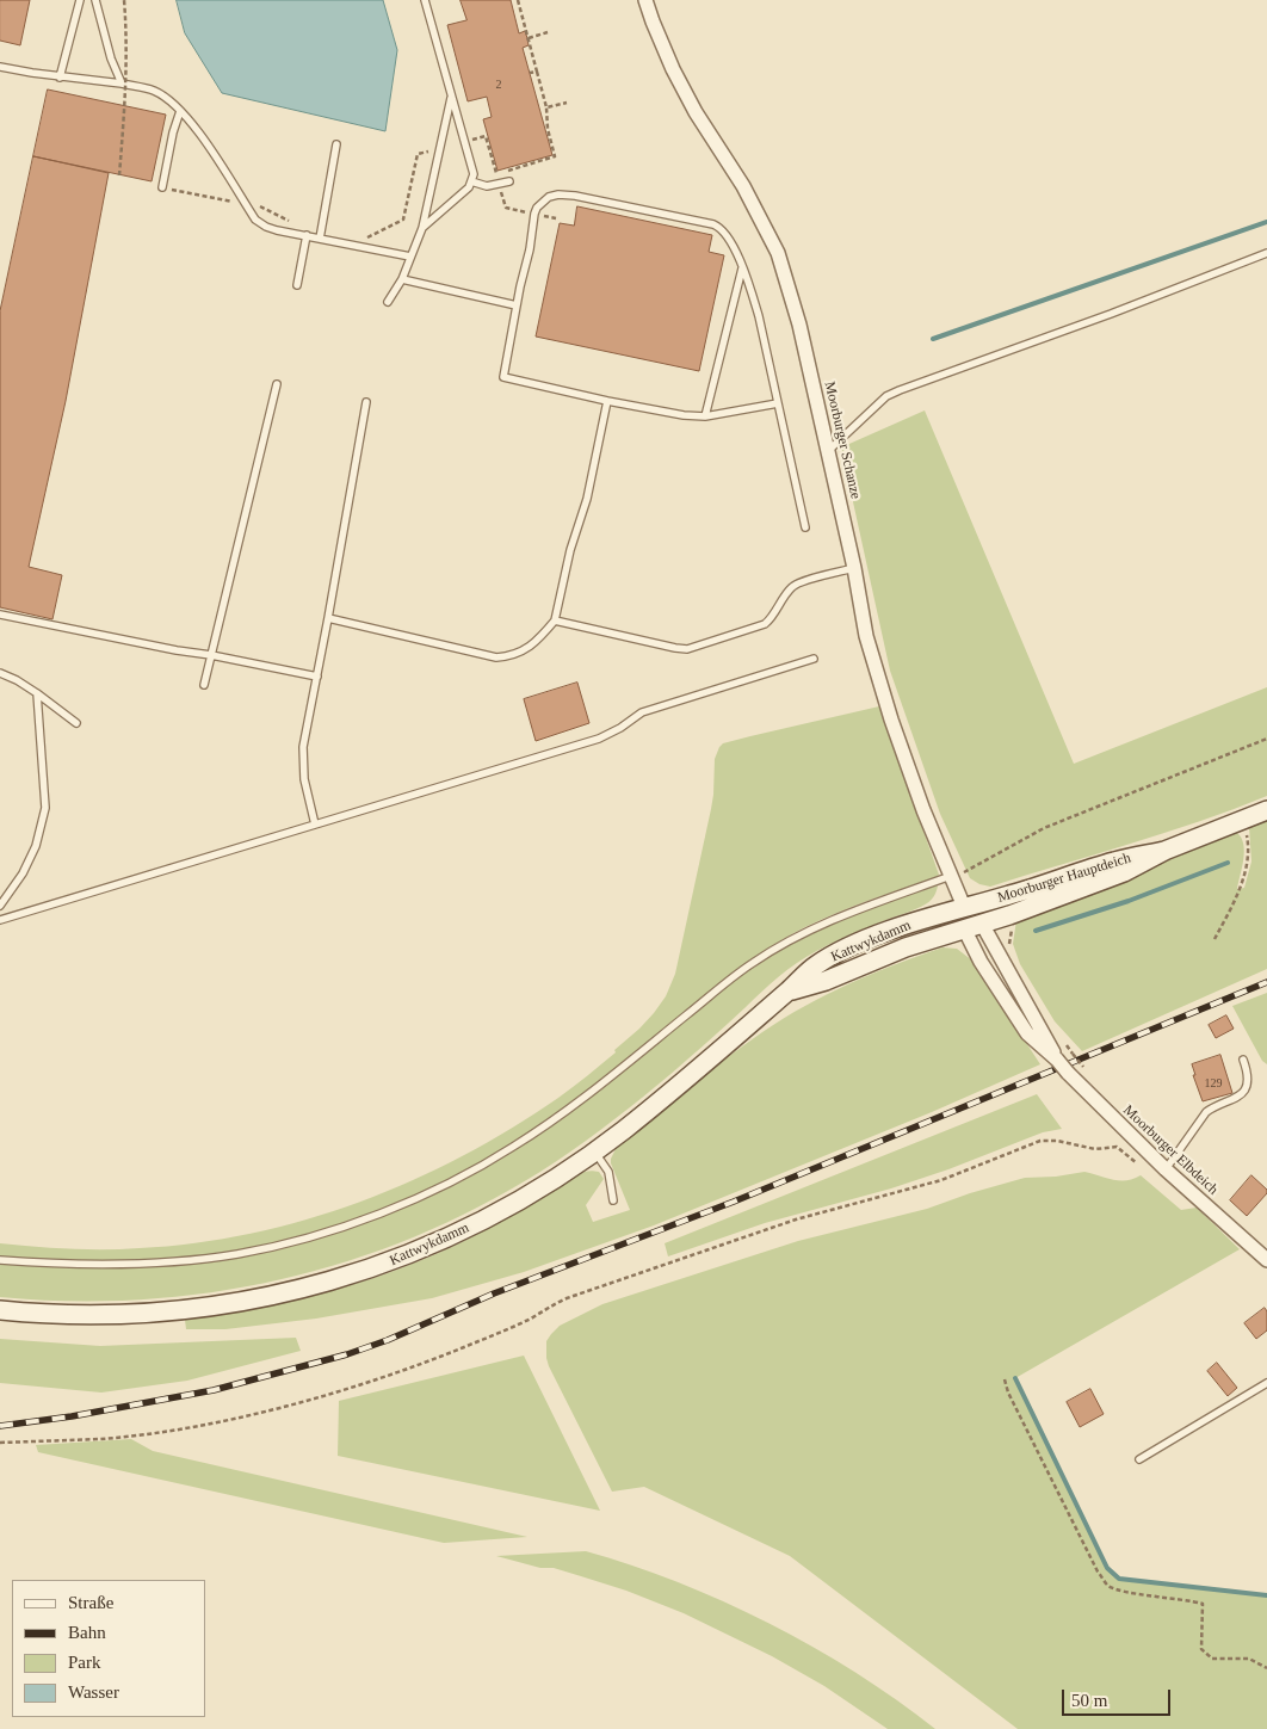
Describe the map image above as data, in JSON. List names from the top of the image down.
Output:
{
  "streets": {
    "main road": ["Moorburger Hauptdeich", "Kattwykdamm"],
    "street": ["Moorburger Schanze", "Moorburger Elbdeich"]
  },
  "crossings": [
    ["Moorburger Schanze", "Moorburger Hauptdeich"],
    ["Moorburger Schanze", "Kattwykdamm"],
    ["Moorburger Hauptdeich", "Kattwykdamm"],
    ["Moorburger Hauptdeich", "Moorburger Elbdeich"],
    ["Kattwykdamm", "Moorburger Elbdeich"]
  ],
  "house_numbers": ["2", "129"],
  "legend": [
    "Straße",
    "Bahn",
    "Park",
    "Wasser"
  ],
  "scale_bar": "50 m"
}
